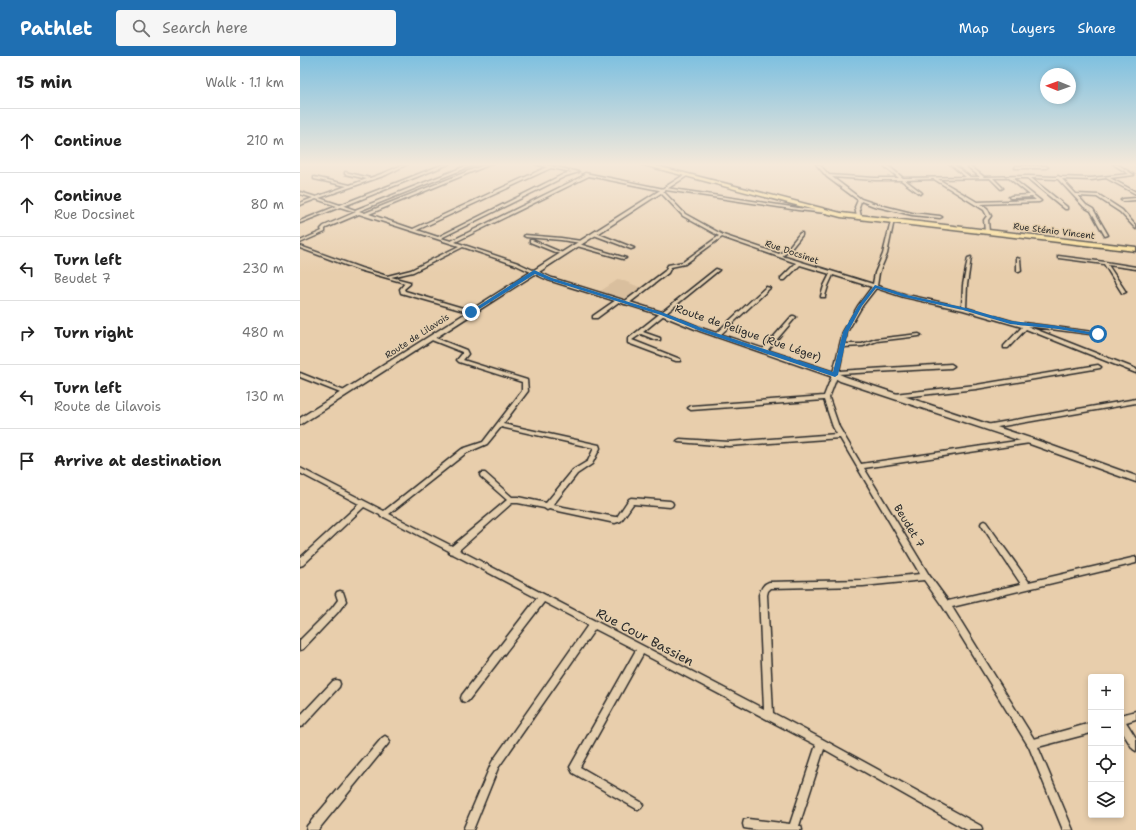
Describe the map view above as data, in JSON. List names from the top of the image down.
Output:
{
  "streets": {
    "main road": ["Rue Sténio Vincent"],
    "street": [
      "Rue Docsinet",
      "Route de Peligue (Rue Léger)",
      "Route de Lilavois",
      "Beudet 7",
      "Rue Cour Bassien"
    ]
  },
  "crossings": [
    ["Route de Peligue (Rue Léger)", "Route de Lilavois"]
  ],
  "north": "left",
  "page": {
    "header": "Pathlet",
    "search": "Search here",
    "nav": ["Map", "Layers", "Share"],
    "heading": ["15 min", "Walk · 1.1 km"],
    "list": [
      ["Continue", "210 m"],
      ["Continue", "Rue Docsinet", "80 m"],
      ["Turn left", "Beudet 7", "230 m"],
      ["Turn right", "480 m"],
      ["Turn left", "Route de Lilavois", "130 m"],
      "Arrive at destination"
    ],
    "map_buttons": ["+", "−"]
  }
}
